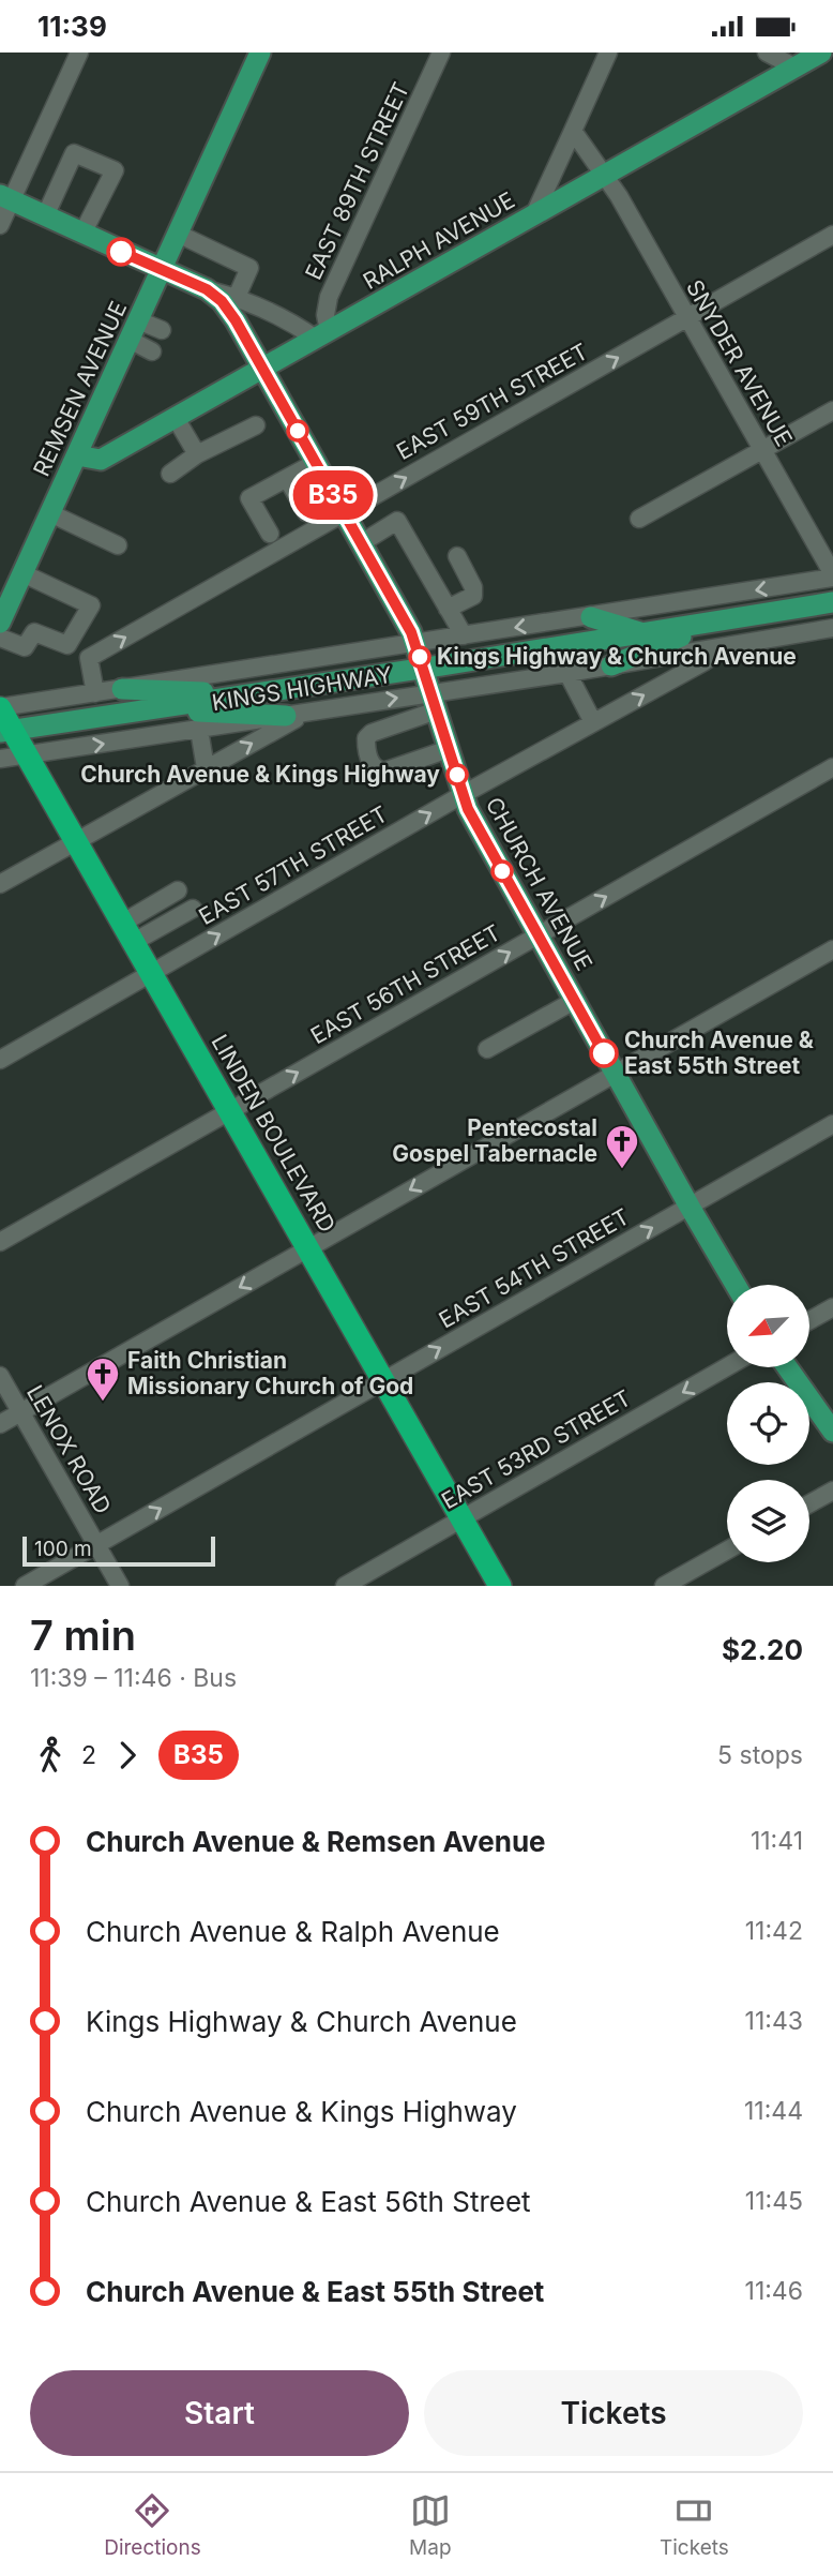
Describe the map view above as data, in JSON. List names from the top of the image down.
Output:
{
  "streets": {
    "highway": ["LINDEN BOULEVARD"],
    "main road": [
      "RALPH AVENUE",
      "REMSEN AVENUE",
      "KINGS HIGHWAY",
      "CHURCH AVENUE"
    ],
    "street": [
      "EAST 89TH STREET",
      "SNYDER AVENUE",
      "EAST 59TH STREET",
      "EAST 57TH STREET",
      "EAST 56TH STREET",
      "EAST 54TH STREET",
      "LENOX ROAD",
      "EAST 53RD STREET"
    ]
  },
  "crossings": [
    ["EAST 89TH STREET", "RALPH AVENUE"],
    ["EAST 89TH STREET", "CHURCH AVENUE"],
    ["RALPH AVENUE", "SNYDER AVENUE"],
    ["RALPH AVENUE", "REMSEN AVENUE"],
    ["RALPH AVENUE", "CHURCH AVENUE"],
    ["SNYDER AVENUE", "EAST 59TH STREET"],
    ["SNYDER AVENUE", "KINGS HIGHWAY"],
    ["REMSEN AVENUE", "CHURCH AVENUE"],
    ["EAST 59TH STREET", "KINGS HIGHWAY"],
    ["EAST 59TH STREET", "CHURCH AVENUE"],
    ["KINGS HIGHWAY", "EAST 57TH STREET"],
    ["KINGS HIGHWAY", "CHURCH AVENUE"],
    ["KINGS HIGHWAY", "LINDEN BOULEVARD"],
    ["EAST 57TH STREET", "CHURCH AVENUE"],
    ["EAST 57TH STREET", "LINDEN BOULEVARD"],
    ["CHURCH AVENUE", "EAST 56TH STREET"],
    ["CHURCH AVENUE", "EAST 54TH STREET"],
    ["EAST 56TH STREET", "LINDEN BOULEVARD"],
    ["LINDEN BOULEVARD", "EAST 54TH STREET"],
    ["LINDEN BOULEVARD", "EAST 53RD STREET"],
    ["EAST 54TH STREET", "LENOX ROAD"]
  ],
  "one_way": ["EAST 56TH STREET", "EAST 54TH STREET", "EAST 53RD STREET"],
  "places": {
    "other": ["Kings Highway & Church Avenue", "Church Avenue & Kings Highway", "Church Avenue & East 55th Street"],
    "church": ["Pentecostal Gospel Tabernacle", "Faith Christian Missionary Church of God"]
  },
  "lines": ["bus line B35"],
  "scale_bar": "100 m",
  "north": "bottom left",
  "page": {
    "status": "11:39",
    "on_map": "B35",
    "scale": "100 m",
    "heading": ["7 min", "11:39 – 11:46 · Bus", "$2.20"],
    "legs": ["2", "B35", "5 stops"],
    "list": [
      {
        "name": "Church Avenue & Remsen Avenue",
        "value": "11:41"
      },
      {
        "name": "Church Avenue & Ralph Avenue",
        "value": "11:42"
      },
      {
        "name": "Kings Highway & Church Avenue",
        "value": "11:43"
      },
      {
        "name": "Church Avenue & Kings Highway",
        "value": "11:44"
      },
      {
        "name": "Church Avenue & East 56th Street",
        "value": "11:45"
      },
      {
        "name": "Church Avenue & East 55th Street",
        "value": "11:46"
      }
    ],
    "buttons": ["Start", "Tickets"],
    "tabs": ["Directions", "Map", "Tickets"]
  }
}
